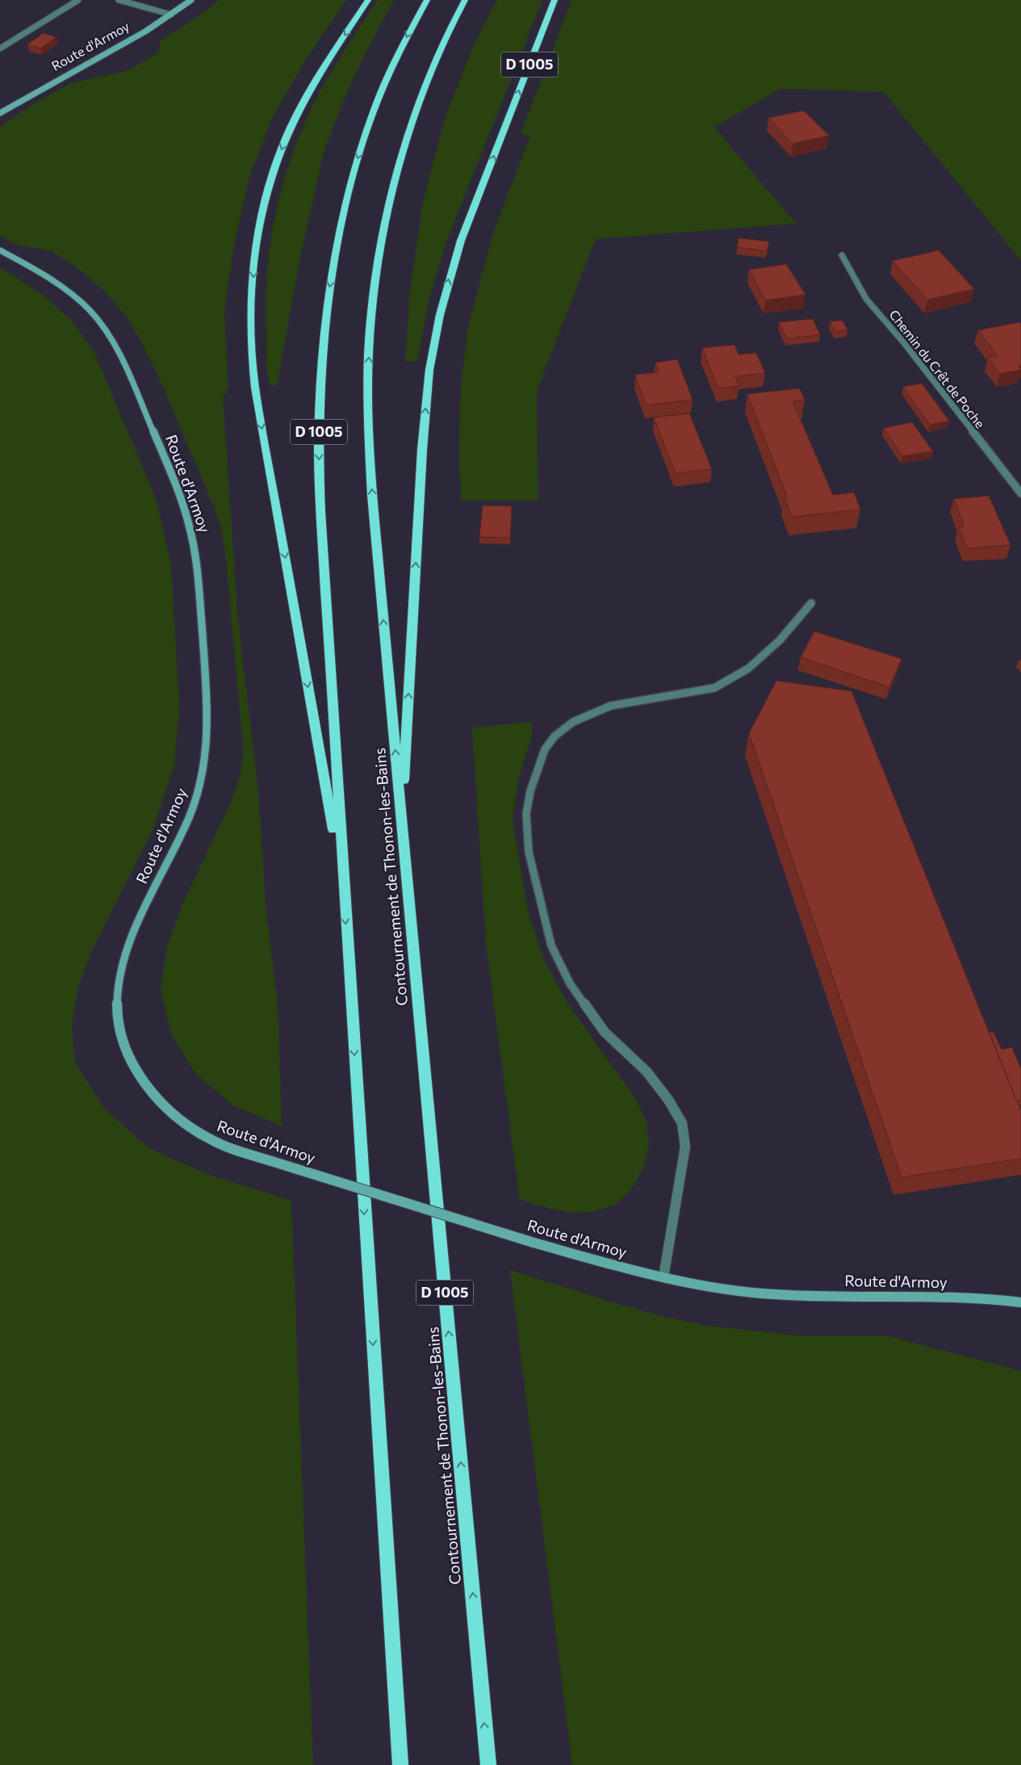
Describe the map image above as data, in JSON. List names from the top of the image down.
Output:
{
  "streets": {
    "highway": ["D 1005", "Contournement de Thonon-les-Bains"],
    "main road": ["Route d'Armoy"],
    "street": ["Chemin du Crêt de Poche"]
  },
  "crossings": [
    ["D 1005", "Contournement de Thonon-les-Bains"]
  ]
}
